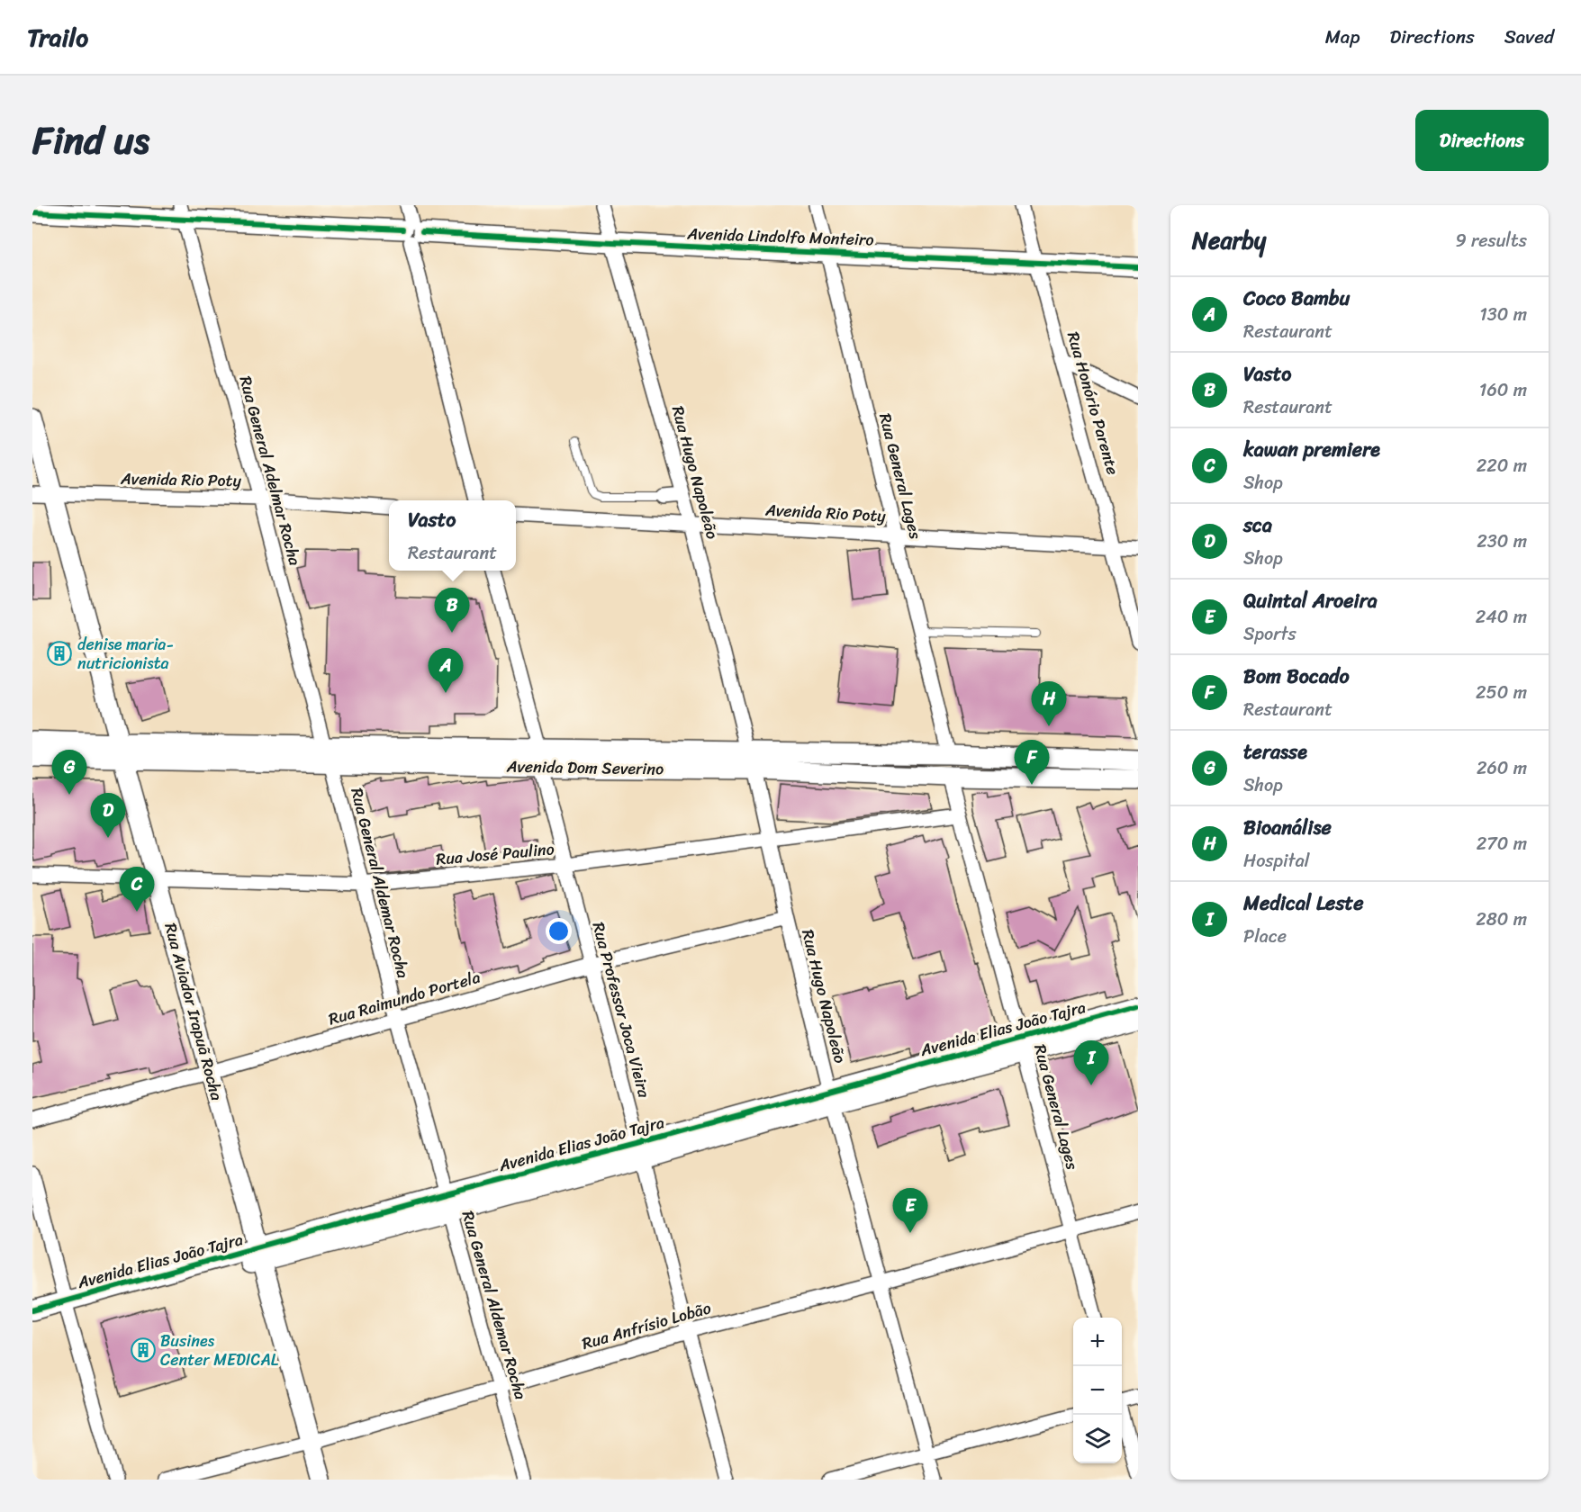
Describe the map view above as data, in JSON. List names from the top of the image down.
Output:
{
  "streets": {
    "street": [
      "Avenida Lindolfo Monteiro",
      "Rua Honório Parente",
      "Rua General Adelmar Rocha",
      "Rua Hugo Napoleão",
      "Rua General Lages",
      "Avenida Rio Poty",
      "Avenida Dom Severino",
      "Rua José Paulino",
      "Rua General Aldemar Rocha",
      "Rua Raimundo Portela",
      "Rua Professor Joca Vieira",
      "Rua Aviador Irapuã Rocha",
      "Avenida Elias João Tajra",
      "Rua Anfrísio Lobão"
    ]
  },
  "crossings": [
    ["Avenida Lindolfo Monteiro", "Rua Honório Parente"],
    ["Avenida Lindolfo Monteiro", "Rua General Adelmar Rocha"],
    ["Avenida Lindolfo Monteiro", "Rua Hugo Napoleão"],
    ["Avenida Lindolfo Monteiro", "Rua General Lages"],
    ["Rua Honório Parente", "Avenida Rio Poty"],
    ["Rua General Adelmar Rocha", "Avenida Rio Poty"],
    ["Rua General Adelmar Rocha", "Avenida Dom Severino"],
    ["Rua Hugo Napoleão", "Avenida Rio Poty"],
    ["Rua Hugo Napoleão", "Avenida Dom Severino"],
    ["Rua Hugo Napoleão", "Rua José Paulino"],
    ["Rua Hugo Napoleão", "Rua Raimundo Portela"],
    ["Rua Hugo Napoleão", "Avenida Elias João Tajra"],
    ["Rua Hugo Napoleão", "Rua Anfrísio Lobão"],
    ["Rua General Lages", "Avenida Rio Poty"],
    ["Rua General Lages", "Avenida Dom Severino"],
    ["Rua General Lages", "Rua José Paulino"],
    ["Rua General Lages", "Avenida Elias João Tajra"],
    ["Rua General Lages", "Rua Anfrísio Lobão"],
    ["Avenida Rio Poty", "Rua Aviador Irapuã Rocha"],
    ["Avenida Dom Severino", "Rua General Aldemar Rocha"],
    ["Avenida Dom Severino", "Rua Professor Joca Vieira"],
    ["Avenida Dom Severino", "Rua Aviador Irapuã Rocha"],
    ["Rua José Paulino", "Rua General Aldemar Rocha"],
    ["Rua José Paulino", "Rua Professor Joca Vieira"],
    ["Rua José Paulino", "Rua Aviador Irapuã Rocha"],
    ["Rua General Aldemar Rocha", "Rua Raimundo Portela"],
    ["Rua General Aldemar Rocha", "Avenida Elias João Tajra"],
    ["Rua General Aldemar Rocha", "Rua Anfrísio Lobão"],
    ["Rua Raimundo Portela", "Rua Professor Joca Vieira"],
    ["Rua Raimundo Portela", "Rua Aviador Irapuã Rocha"],
    ["Rua Professor Joca Vieira", "Avenida Elias João Tajra"],
    ["Rua Professor Joca Vieira", "Rua Anfrísio Lobão"],
    ["Rua Aviador Irapuã Rocha", "Avenida Elias João Tajra"],
    ["Rua Aviador Irapuã Rocha", "Rua Anfrísio Lobão"]
  ],
  "places": {
    "building": ["denise maria- nutricionista", "Busines Center MEDICAL"]
  },
  "page": {
    "header": "Trailo",
    "nav": ["Map", "Directions", "Saved"],
    "title": "Find us",
    "buttons": "Directions",
    "heading": ["Nearby", "9 results"],
    "list": [
      {
        "mark": "A",
        "name": "Coco Bambu",
        "note": "Restaurant",
        "value": "130 m"
      },
      {
        "mark": "B",
        "name": "Vasto",
        "note": "Restaurant",
        "value": "160 m"
      },
      {
        "mark": "C",
        "name": "kawan premiere",
        "note": "Shop",
        "value": "220 m"
      },
      {
        "mark": "D",
        "name": "sca",
        "note": "Shop",
        "value": "230 m"
      },
      {
        "mark": "E",
        "name": "Quintal Aroeira",
        "note": "Sports",
        "value": "240 m"
      },
      {
        "mark": "F",
        "name": "Bom Bocado",
        "note": "Restaurant",
        "value": "250 m"
      },
      {
        "mark": "G",
        "name": "terasse",
        "note": "Shop",
        "value": "260 m"
      },
      {
        "mark": "H",
        "name": "Bioanálise",
        "note": "Hospital",
        "value": "270 m"
      },
      {
        "mark": "I",
        "name": "Medical Leste",
        "note": "Place",
        "value": "280 m"
      }
    ],
    "popup": ["Vasto", "Restaurant"],
    "pins": [
      "B",
      "A",
      "H",
      "F",
      "G",
      "D",
      "C",
      "I",
      "E"
    ],
    "map_buttons": ["+", "−"]
  }
}
